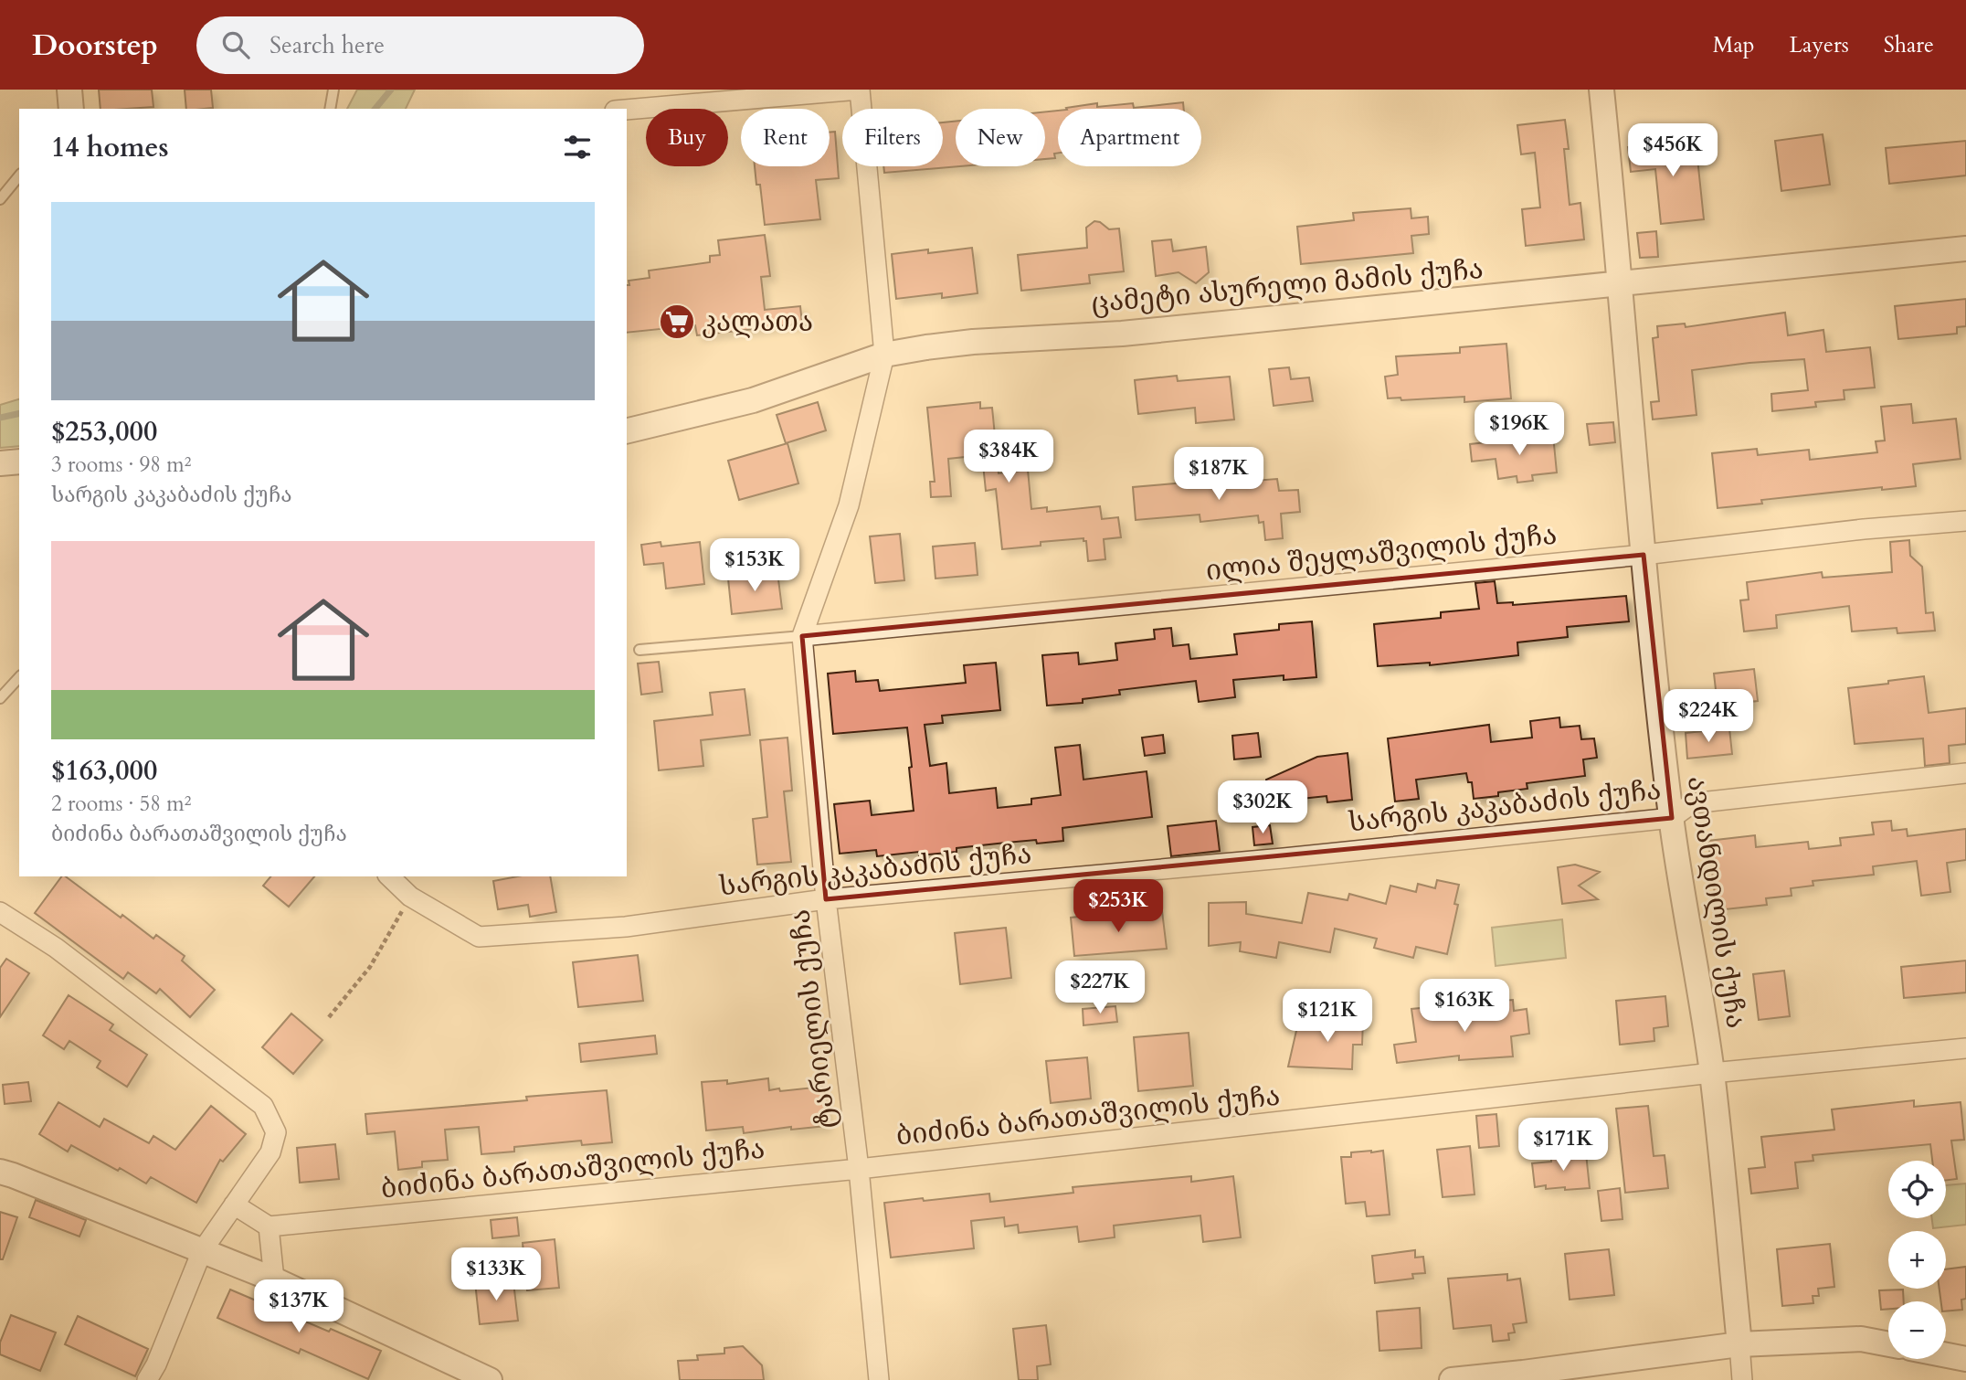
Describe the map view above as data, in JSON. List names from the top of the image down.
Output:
{
  "streets": {
    "street": [
      "ცამეტი ასურელი მამის ქუჩა",
      "ილია შეყლაშვილის ქუჩა",
      "სარგის კაკაბაძის ქუჩა",
      "ავთანდილის ქუჩა",
      "ტარიელის ქუჩა",
      "ბიძინა ბარათაშვილის ქუჩა"
    ]
  },
  "crossings": [
    ["ცამეტი ასურელი მამის ქუჩა", "ავთანდილის ქუჩა"],
    ["ცამეტი ასურელი მამის ქუჩა", "ტარიელის ქუჩა"],
    ["ილია შეყლაშვილის ქუჩა", "ავთანდილის ქუჩა"],
    ["ილია შეყლაშვილის ქუჩა", "ტარიელის ქუჩა"],
    ["სარგის კაკაბაძის ქუჩა", "ავთანდილის ქუჩა"],
    ["სარგის კაკაბაძის ქუჩა", "ტარიელის ქუჩა"],
    ["ავთანდილის ქუჩა", "ბიძინა ბარათაშვილის ქუჩა"],
    ["ტარიელის ქუჩა", "ბიძინა ბარათაშვილის ქუჩა"]
  ],
  "places": {
    "supermarket": ["კალათა"]
  },
  "page": {
    "header": "Doorstep",
    "search": "Search here",
    "nav": ["Map", "Layers", "Share"],
    "chip": [
      "Buy",
      "Rent",
      "Filters",
      "New",
      "Apartment"
    ],
    "heading": "14 homes",
    "price": [
      "$456K",
      "$196K",
      "$384K",
      "$187K",
      "$153K",
      "$224K",
      "$302K",
      "$253K",
      "$227K",
      "$163K",
      "$121K",
      "$171K",
      "$133K",
      "$137K"
    ],
    "list": [
      {
        "name": "$253,000",
        "note": "3 rooms · 98 m² · სარგის კაკაბაძის ქუჩა"
      },
      {
        "name": "$163,000",
        "note": "2 rooms · 58 m² · ბიძინა ბარათაშვილის ქუჩა"
      }
    ],
    "map_buttons": ["+", "−"]
  }
}
